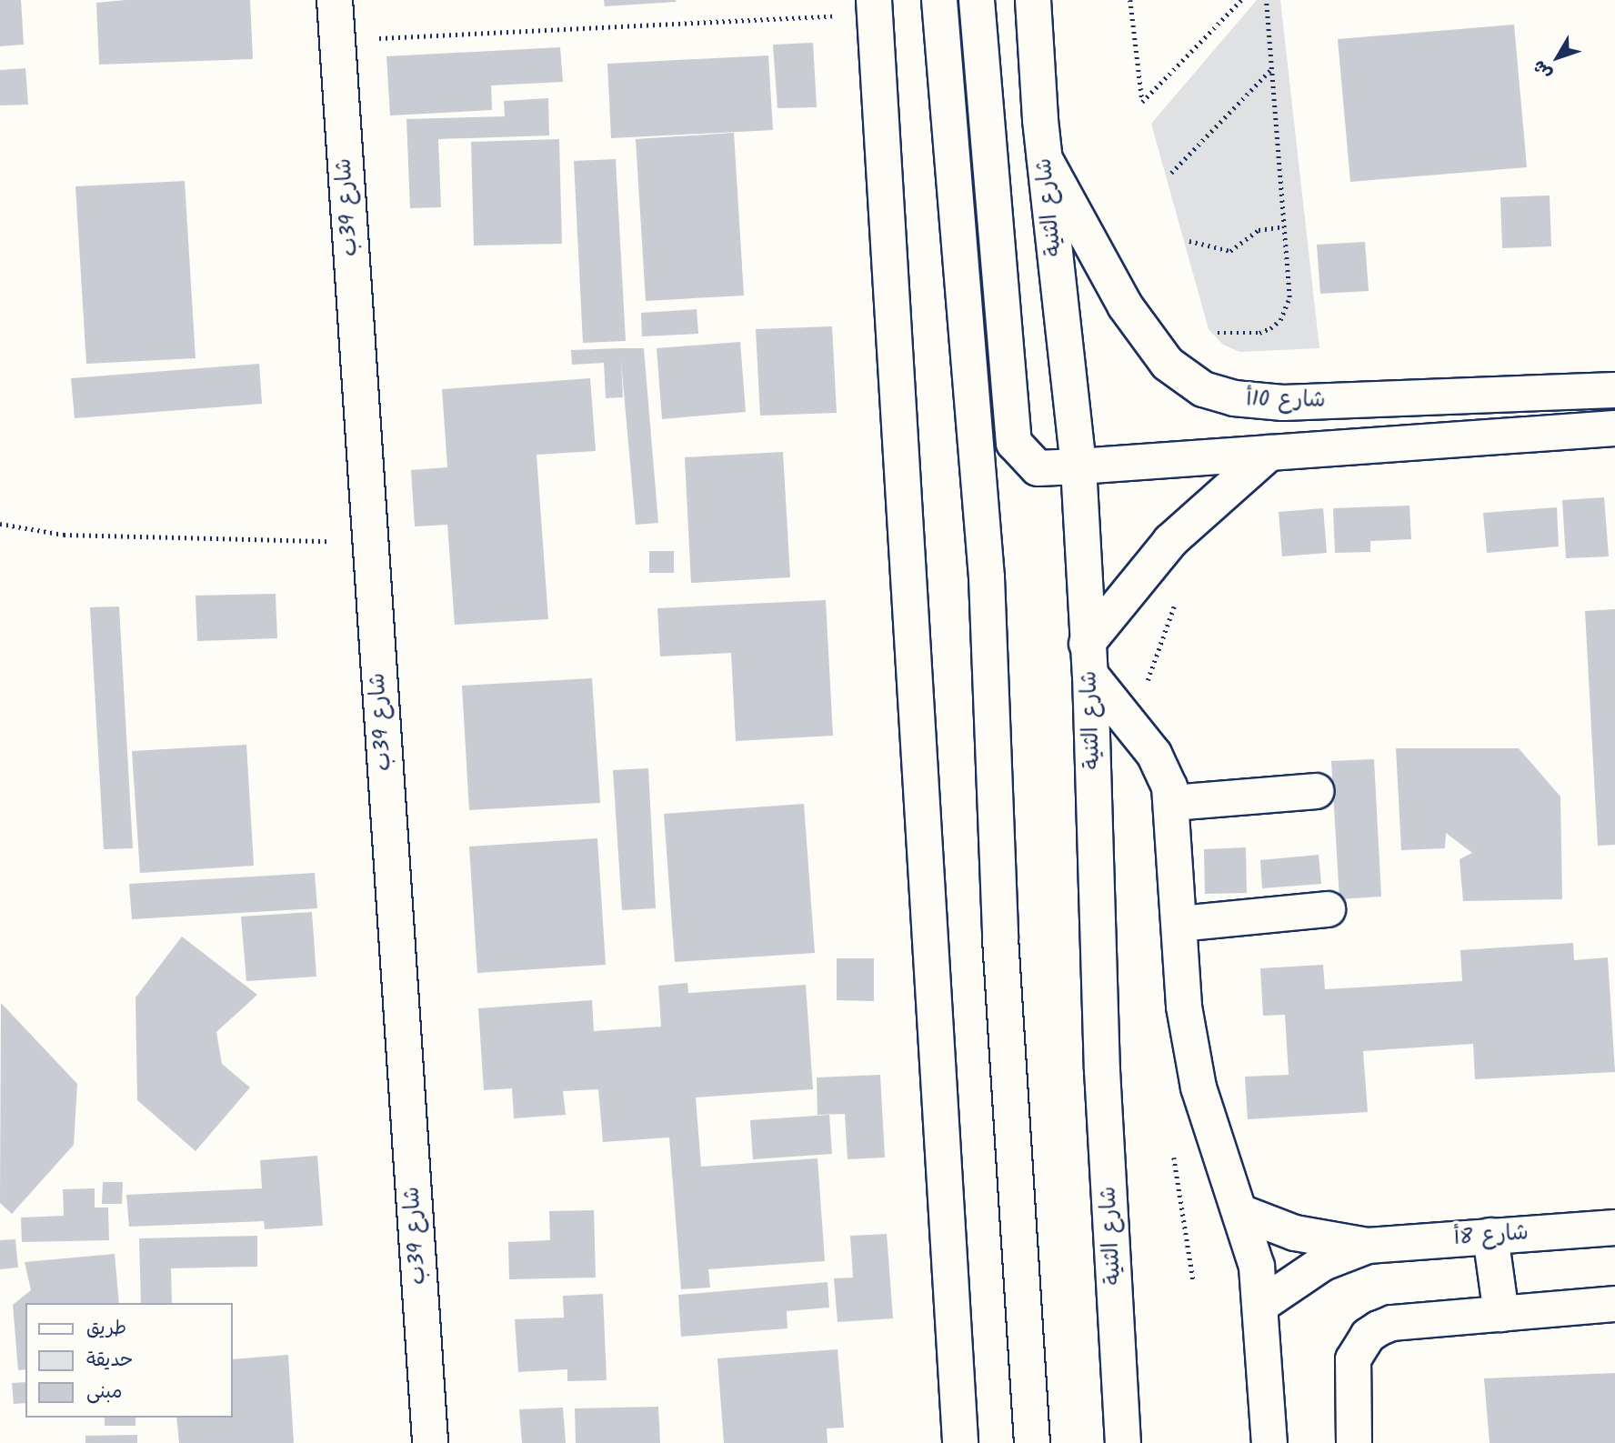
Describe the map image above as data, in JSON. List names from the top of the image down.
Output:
{
  "streets": {
    "street": [
      "شارع 39ب",
      "شارع الثنية",
      "شارع 10أ",
      "شارع 8أ"
    ]
  },
  "crossings": [
    ["شارع الثنية", "شارع 10أ"]
  ],
  "legend": ["طريق", "حديقة", "مبنى"],
  "north": "bottom left"
}
